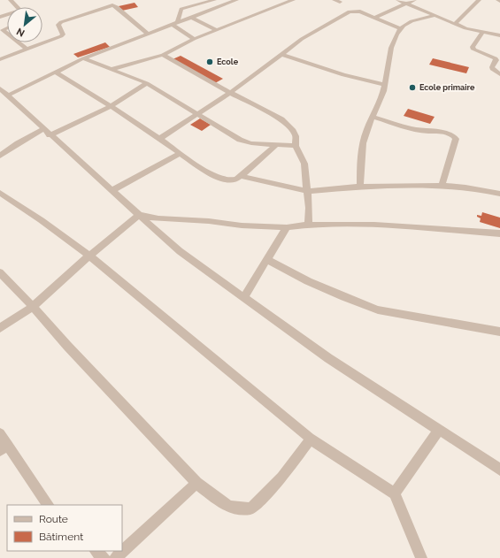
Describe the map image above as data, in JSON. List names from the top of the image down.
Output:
{
  "places": ["Ecole", "Ecole primaire"],
  "legend": ["Route", "Bâtiment"],
  "north": "bottom left"
}
